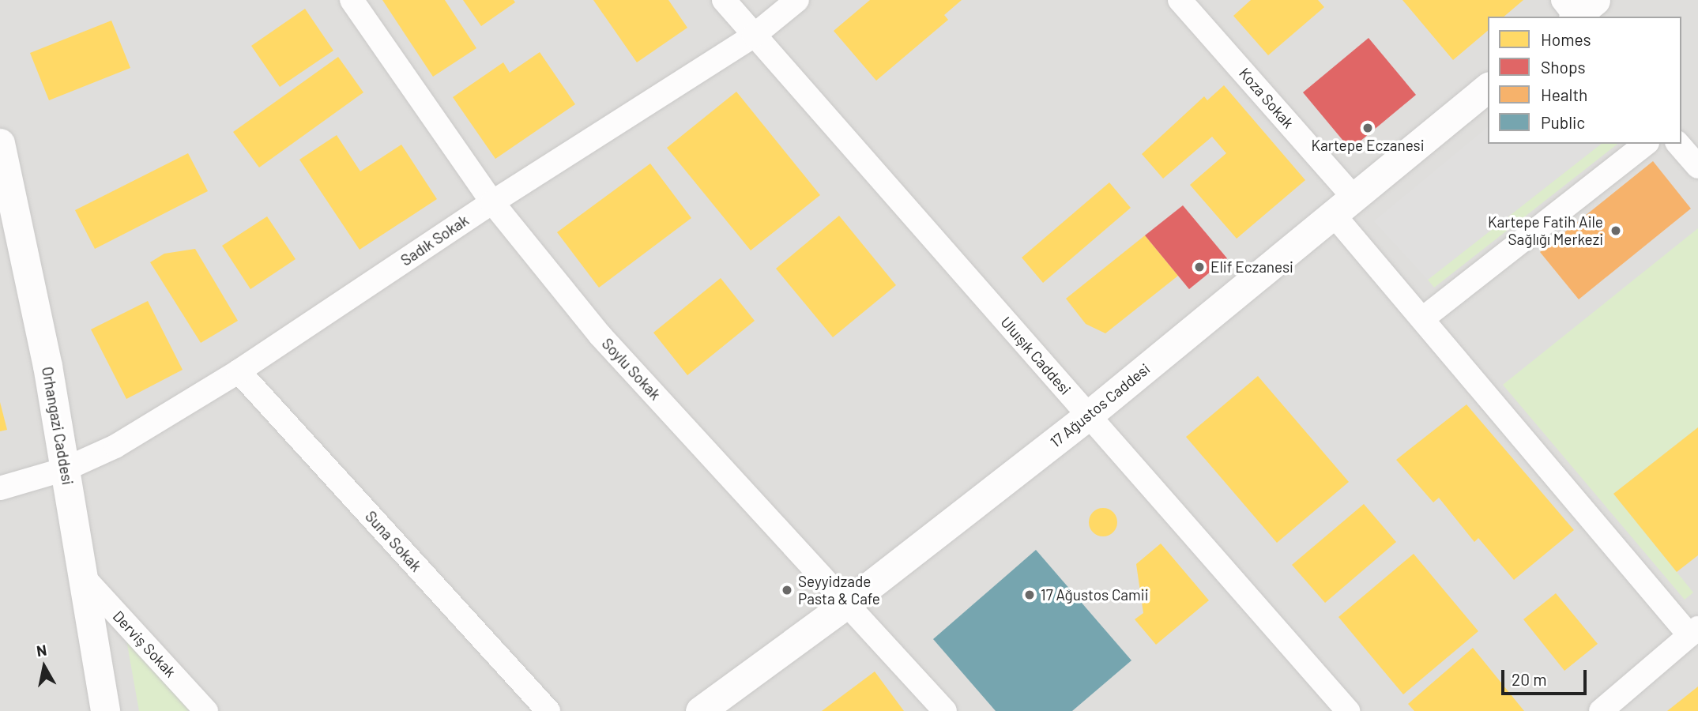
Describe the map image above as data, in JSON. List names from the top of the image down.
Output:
{
  "streets": {
    "street": [
      "Koza Sokak",
      "Sadık Sokak",
      "Uluışık Caddesi",
      "Soylu Sokak",
      "17 Ağustos Caddesi",
      "Orhangazi Caddesi",
      "Suna Sokak",
      "Derviş Sokak"
    ]
  },
  "crossings": [
    ["Koza Sokak", "17 Ağustos Caddesi"],
    ["Sadık Sokak", "Uluışık Caddesi"],
    ["Sadık Sokak", "Soylu Sokak"],
    ["Sadık Sokak", "Orhangazi Caddesi"],
    ["Sadık Sokak", "Suna Sokak"],
    ["Uluışık Caddesi", "17 Ağustos Caddesi"],
    ["Soylu Sokak", "17 Ağustos Caddesi"],
    ["Orhangazi Caddesi", "Derviş Sokak"]
  ],
  "places": [
    "Kartepe Eczanesi",
    "Kartepe Fatih Aile Sağlığı Merkezi",
    "Elif Eczanesi",
    "Seyyidzade Pasta & Cafe",
    "17 Ağustos Camii"
  ],
  "legend": [
    "Homes",
    "Shops",
    "Health",
    "Public"
  ],
  "scale_bar": "20 m",
  "north": "top"
}
